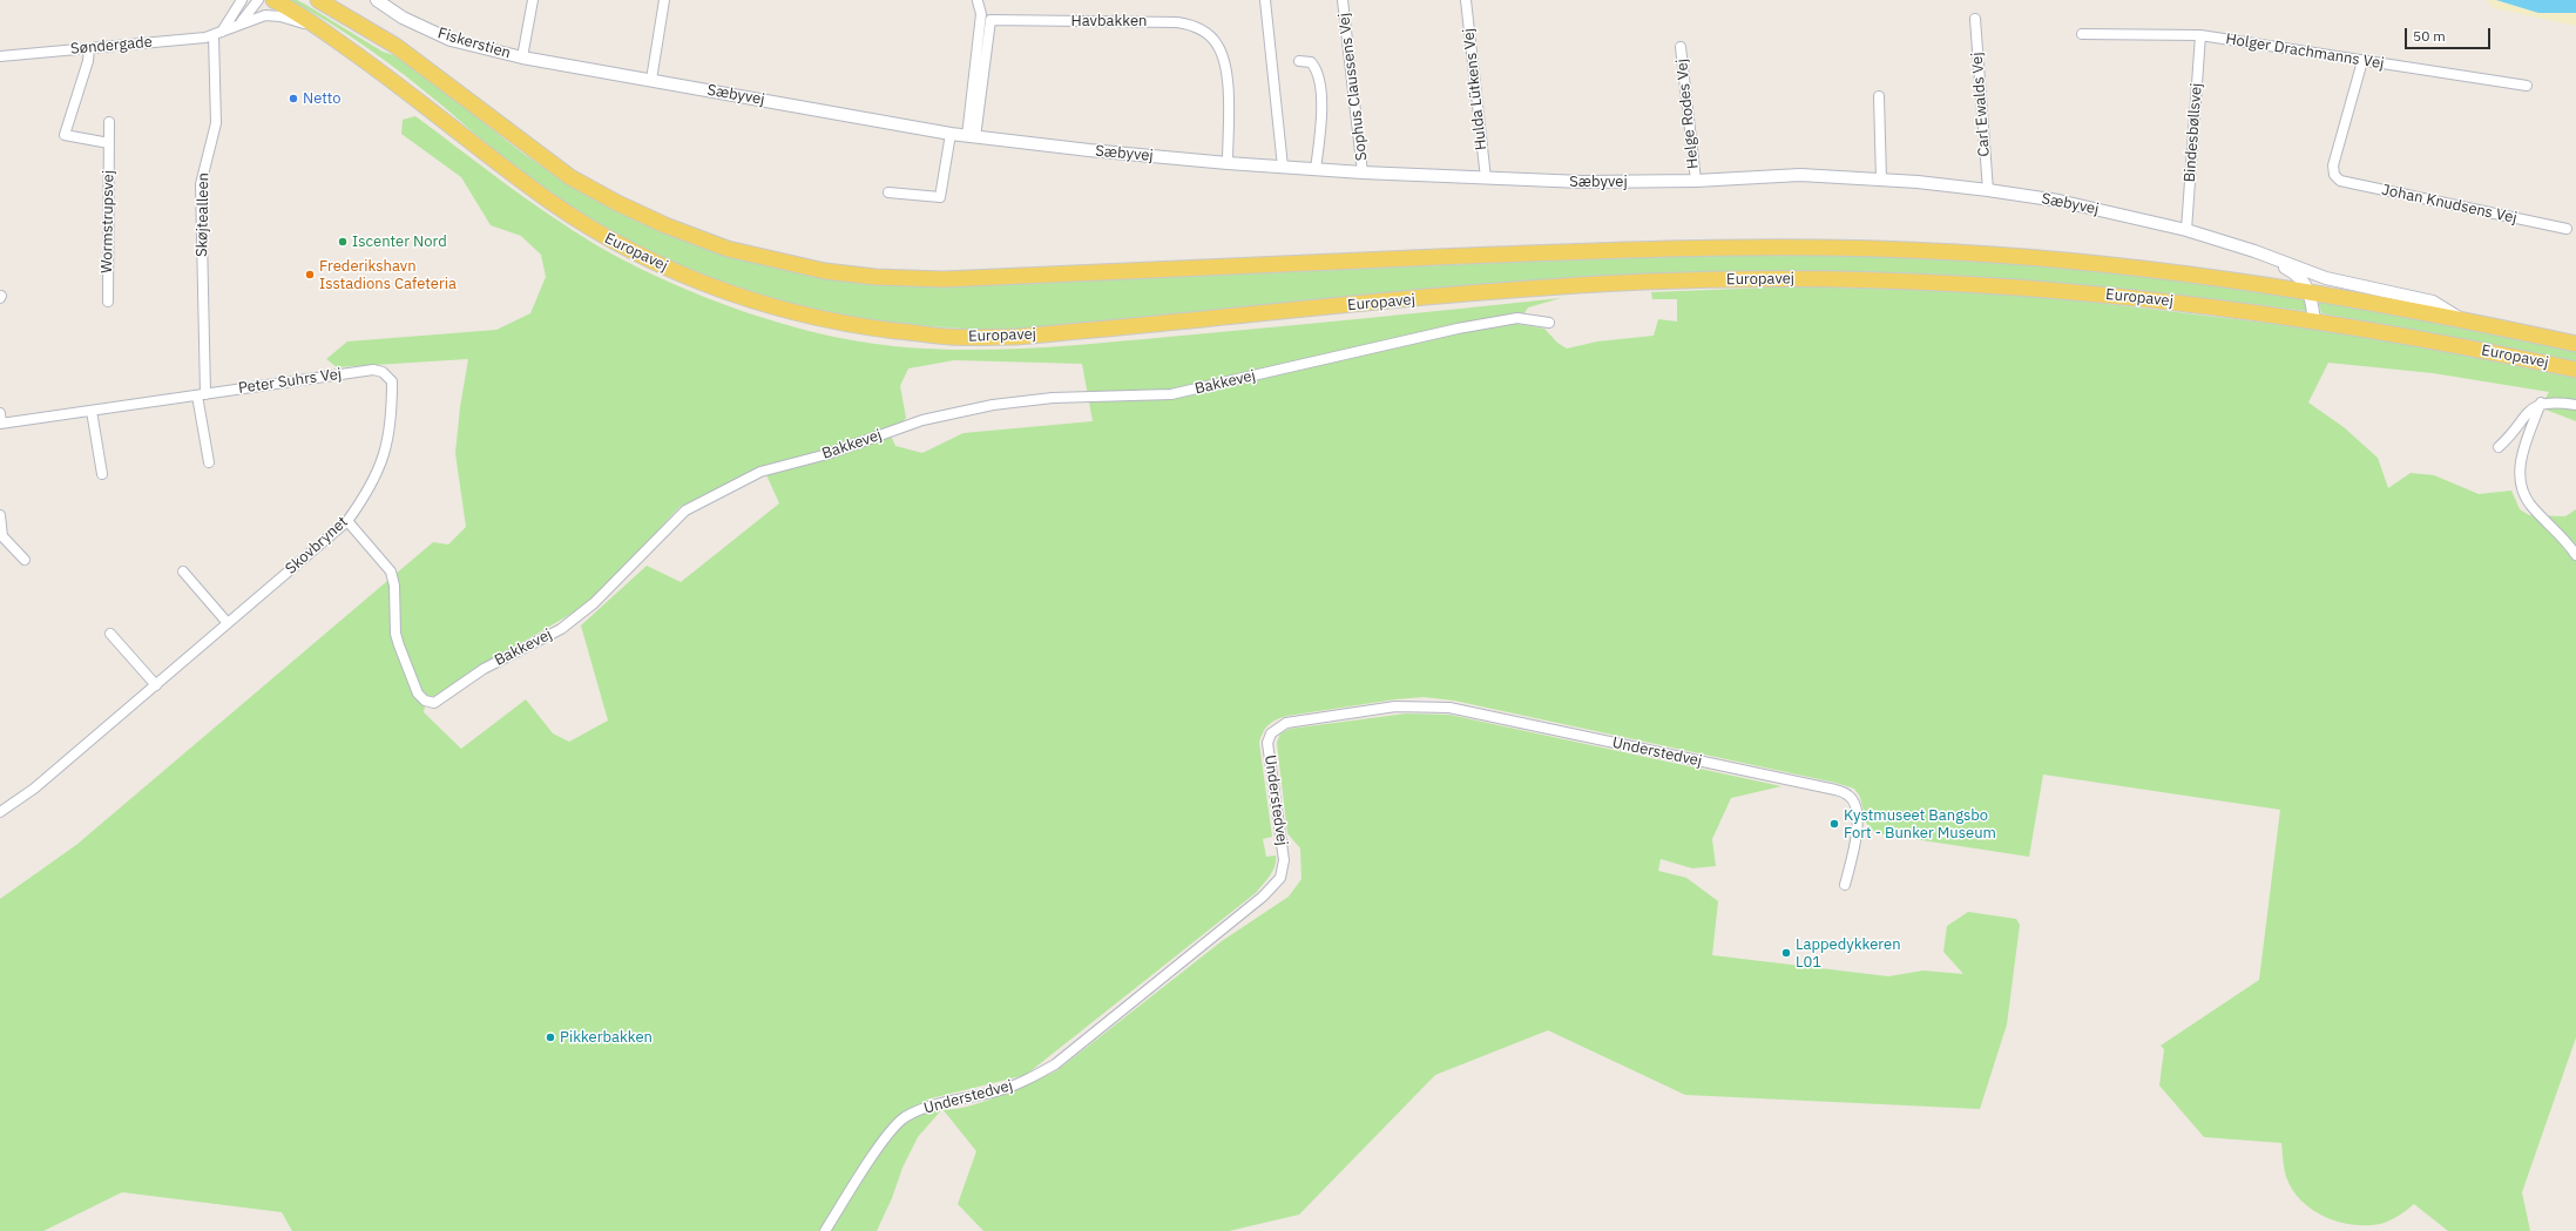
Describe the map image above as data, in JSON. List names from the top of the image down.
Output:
{
  "streets": {
    "main road": ["Europavej"],
    "street": [
      "Havbakken",
      "Fiskerstien",
      "Søndergade",
      "Holger Drachmanns Vej",
      "Sophus Claussens Vej",
      "Hulda Lütkens Vej",
      "Sæbyvej",
      "Carl Ewalds Vej",
      "Helge Rodes Vej",
      "Bindesbøllsvej",
      "Johan Knudsens Vej",
      "Skøjtealleen",
      "Wormstrupsvej",
      "Peter Suhrs Vej",
      "Bakkevej",
      "Skovbrynet",
      "Understedvej"
    ]
  },
  "crossings": [
    ["Havbakken", "Sæbyvej"],
    ["Fiskerstien", "Sæbyvej"],
    ["Søndergade", "Skøjtealleen"],
    ["Søndergade", "Europavej"],
    ["Holger Drachmanns Vej", "Bindesbøllsvej"],
    ["Holger Drachmanns Vej", "Johan Knudsens Vej"],
    ["Sophus Claussens Vej", "Sæbyvej"],
    ["Hulda Lütkens Vej", "Sæbyvej"],
    ["Sæbyvej", "Carl Ewalds Vej"],
    ["Sæbyvej", "Helge Rodes Vej"],
    ["Sæbyvej", "Bindesbøllsvej"],
    ["Sæbyvej", "Europavej"],
    ["Skøjtealleen", "Peter Suhrs Vej"],
    ["Peter Suhrs Vej", "Skovbrynet"],
    ["Bakkevej", "Skovbrynet"]
  ],
  "places": [
    "Netto",
    "Iscenter Nord",
    "Frederikshavn Isstadions Cafeteria",
    "Kystmuseet Bangsbo Fort - Bunker Museum",
    "Lappedykkeren L01",
    "Pikkerbakken"
  ],
  "scale_bar": "50 m"
}
